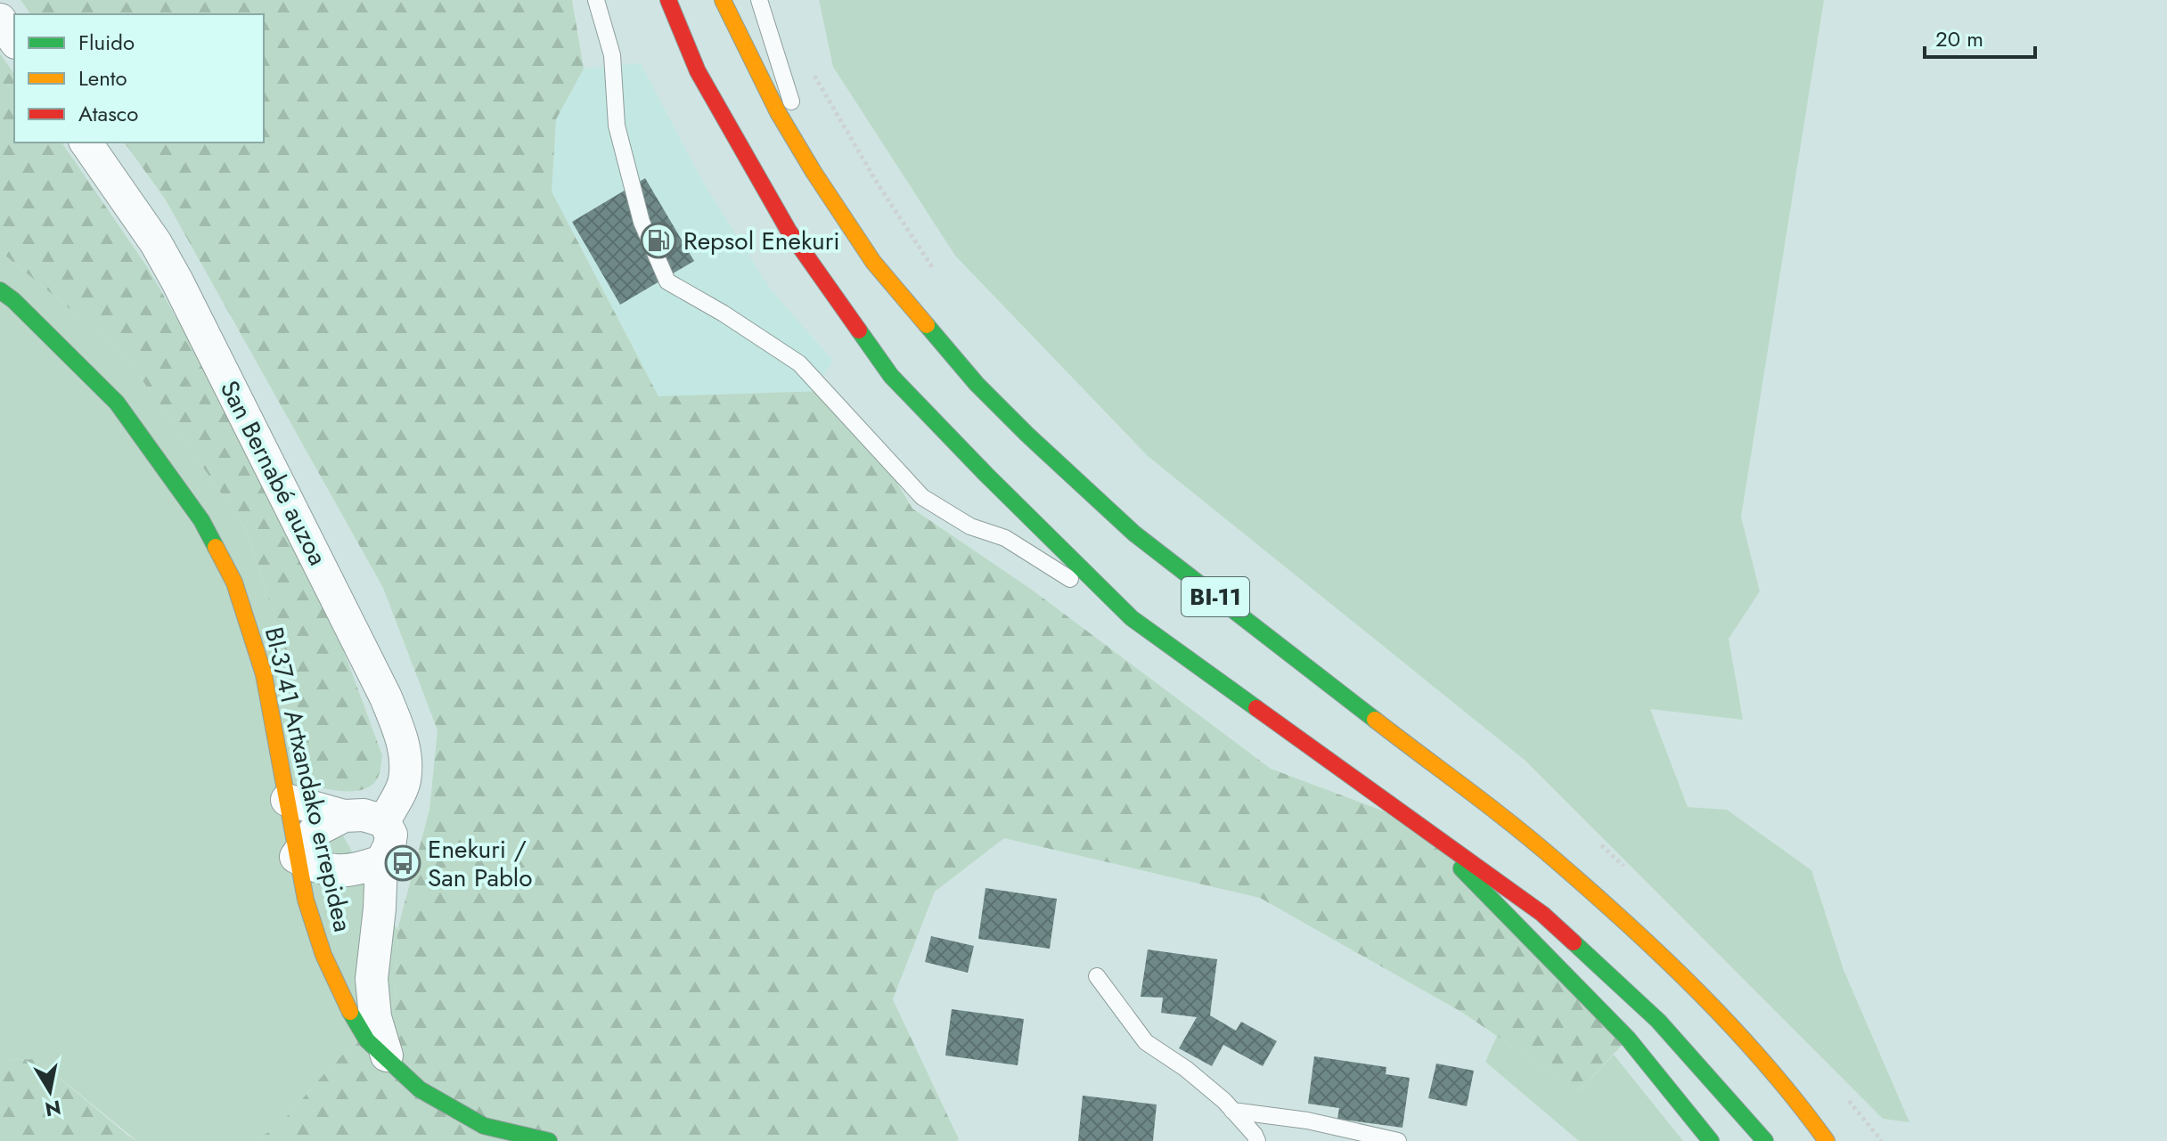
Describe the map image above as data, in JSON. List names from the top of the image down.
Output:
{
  "streets": {
    "main road": ["BI-11", "BI-3741 Artxandako errepidea"],
    "street": ["San Bernabé auzoa"]
  },
  "places": {
    "fuel station": ["Repsol Enekuri"],
    "bus stop": ["Enekuri / San Pablo"]
  },
  "legend": ["Fluido", "Lento", "Atasco"],
  "scale_bar": "20 m",
  "north": "bottom"
}
